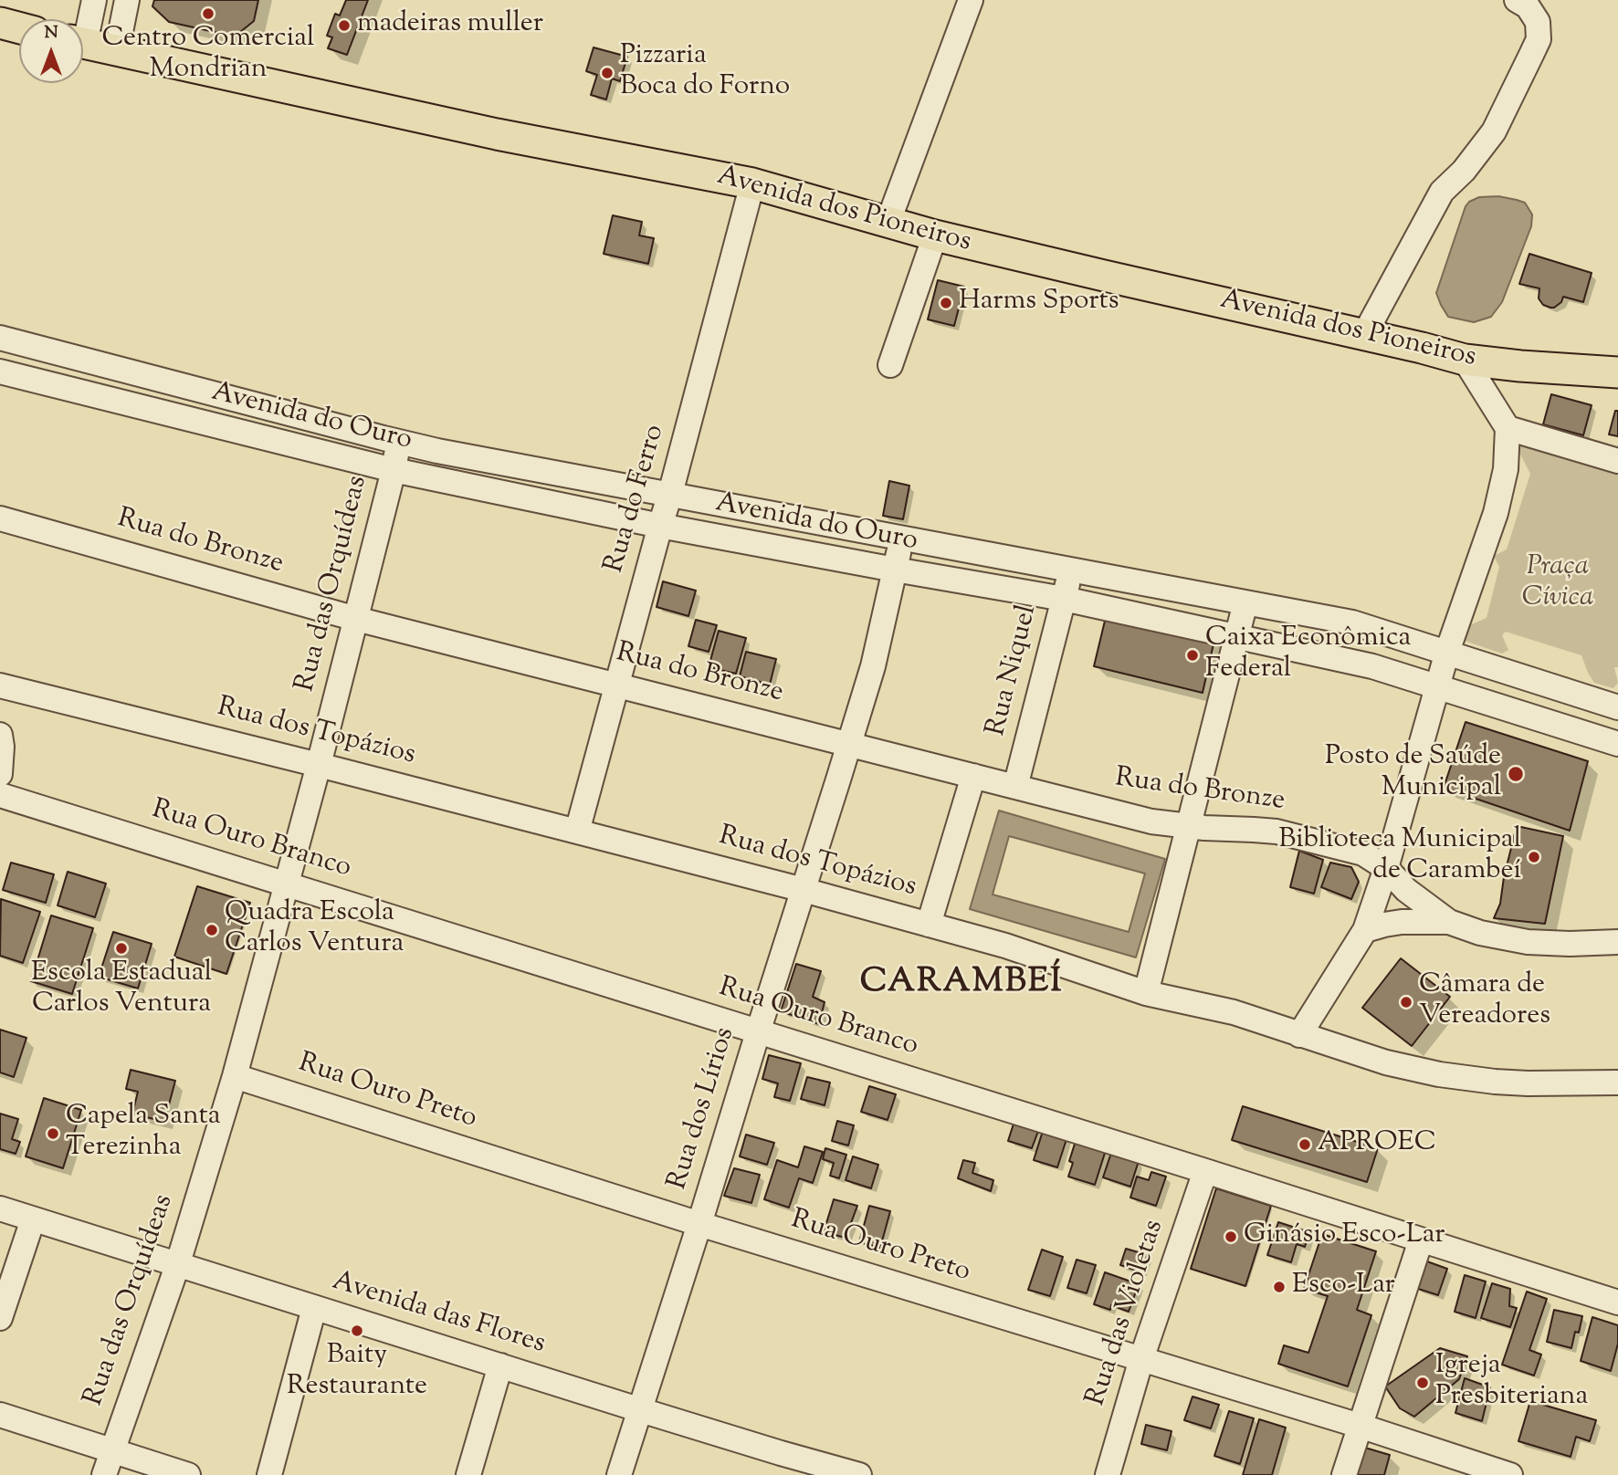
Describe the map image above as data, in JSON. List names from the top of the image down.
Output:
{
  "streets": {
    "main road": ["Avenida dos Pioneiros"],
    "street": [
      "Avenida do Ouro",
      "Rua do Ferro",
      "Rua do Bronze",
      "Rua das Orquídeas",
      "Rua Niquel",
      "Rua dos Topázios",
      "Rua Ouro Branco",
      "Rua Ouro Preto",
      "Rua dos Lírios",
      "Rua das Violetas",
      "Avenida das Flores"
    ]
  },
  "crossings": [
    ["Avenida dos Pioneiros", "Rua do Ferro"],
    ["Avenida do Ouro", "Rua do Ferro"],
    ["Avenida do Ouro", "Rua das Orquídeas"],
    ["Avenida do Ouro", "Rua Niquel"],
    ["Avenida do Ouro", "Rua dos Lírios"],
    ["Rua do Ferro", "Rua do Bronze"],
    ["Rua do Ferro", "Rua dos Topázios"],
    ["Rua do Bronze", "Rua das Orquídeas"],
    ["Rua do Bronze", "Rua Niquel"],
    ["Rua do Bronze", "Rua dos Lírios"],
    ["Rua das Orquídeas", "Rua dos Topázios"],
    ["Rua das Orquídeas", "Rua Ouro Branco"],
    ["Rua das Orquídeas", "Rua Ouro Preto"],
    ["Rua das Orquídeas", "Avenida das Flores"],
    ["Rua dos Topázios", "Rua dos Lírios"],
    ["Rua Ouro Branco", "Rua dos Lírios"],
    ["Rua Ouro Branco", "Rua das Violetas"],
    ["Rua Ouro Preto", "Rua dos Lírios"],
    ["Rua Ouro Preto", "Rua das Violetas"],
    ["Rua dos Lírios", "Avenida das Flores"]
  ],
  "districts": ["CARAMBEÍ"],
  "parks": ["Praça Cívica"],
  "places": [
    "Centro Comercial Mondrian",
    "madeiras muller",
    "Pizzaria Boca do Forno",
    "Harms Sports",
    "Caixa Econômica Federal",
    "Posto de Saúde Municipal",
    "Biblioteca Municipal de Carambeí",
    "Quadra Escola Carlos Ventura",
    "Escola Estadual Carlos Ventura",
    "Câmara de Vereadores",
    "Capela Santa Terezinha",
    "APROEC",
    "Ginásio Esco-Lar",
    "Esco-Lar",
    "Baity Restaurante",
    "Igreja Presbiteriana"
  ],
  "north": "top"
}
